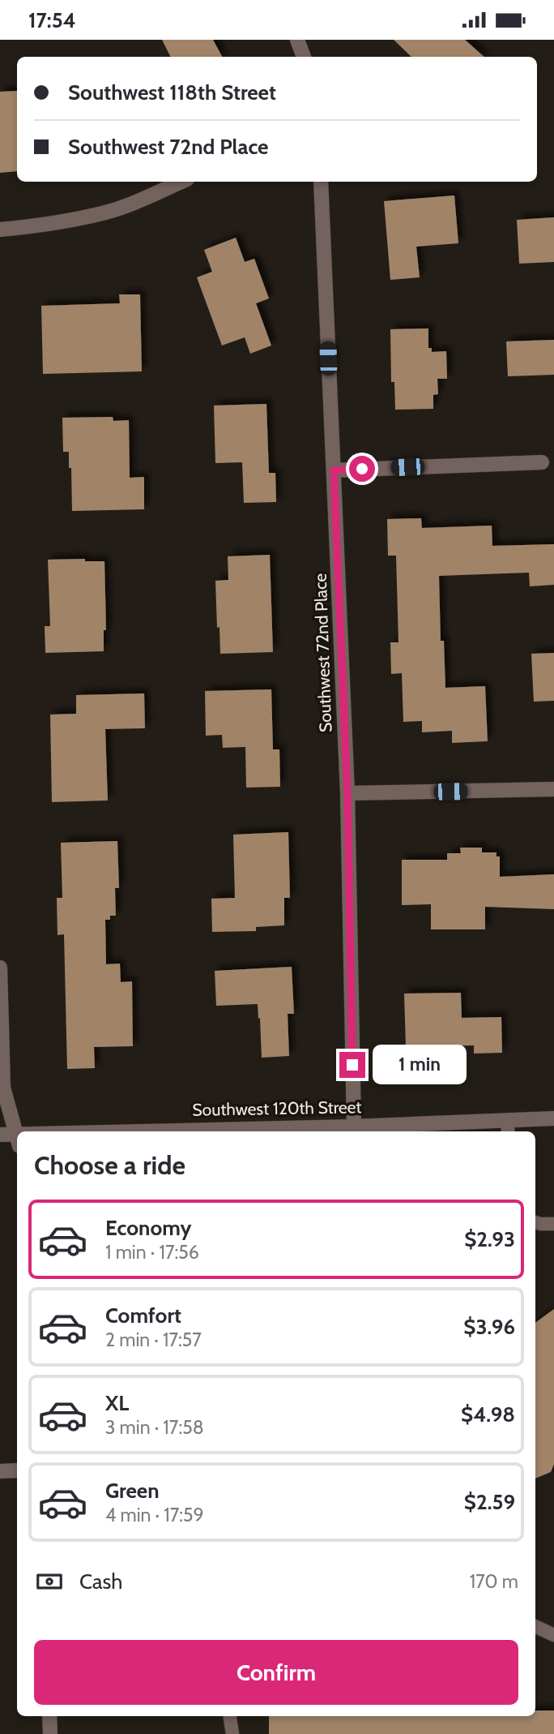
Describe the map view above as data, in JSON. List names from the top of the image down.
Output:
{
  "streets": {
    "street": ["Southwest 72nd Place", "Southwest 120th Street"]
  },
  "crossings": [
    ["Southwest 72nd Place", "Southwest 120th Street"]
  ],
  "page": {
    "status": "17:54",
    "banner": ["Southwest 118th Street", "Southwest 72nd Place"],
    "bubble": "1 min",
    "heading": "Choose a ride",
    "list": [
      {
        "name": "Economy",
        "note": "1 min · 17:56",
        "value": "$2.93"
      },
      {
        "name": "Comfort",
        "note": "2 min · 17:57",
        "value": "$3.96"
      },
      {
        "name": "XL",
        "note": "3 min · 17:58",
        "value": "$4.98"
      },
      {
        "name": "Green",
        "note": "4 min · 17:59",
        "value": "$2.59"
      }
    ],
    "pay": ["Cash", "170 m"],
    "buttons": "Confirm"
  }
}
